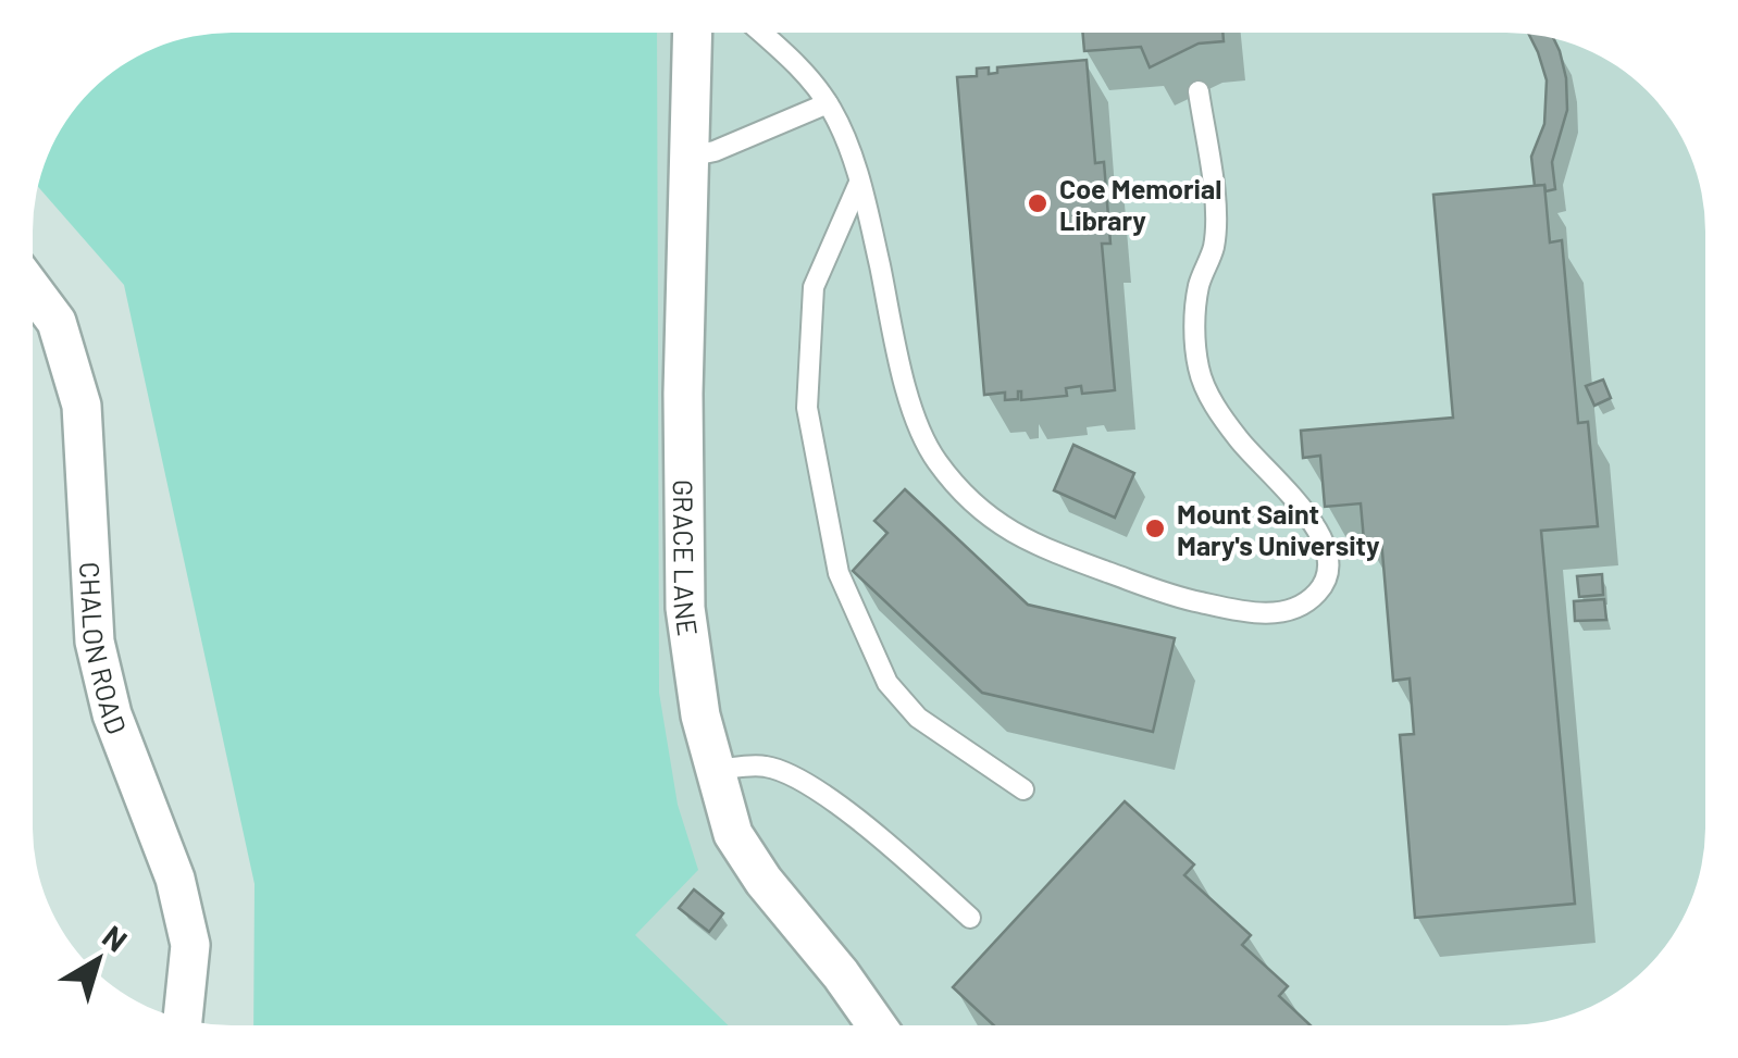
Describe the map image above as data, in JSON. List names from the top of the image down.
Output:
{
  "streets": {
    "street": ["GRACE LANE", "CHALON ROAD"]
  },
  "places": ["Coe Memorial Library", "Mount Saint Mary's University"],
  "north": "top right"
}
